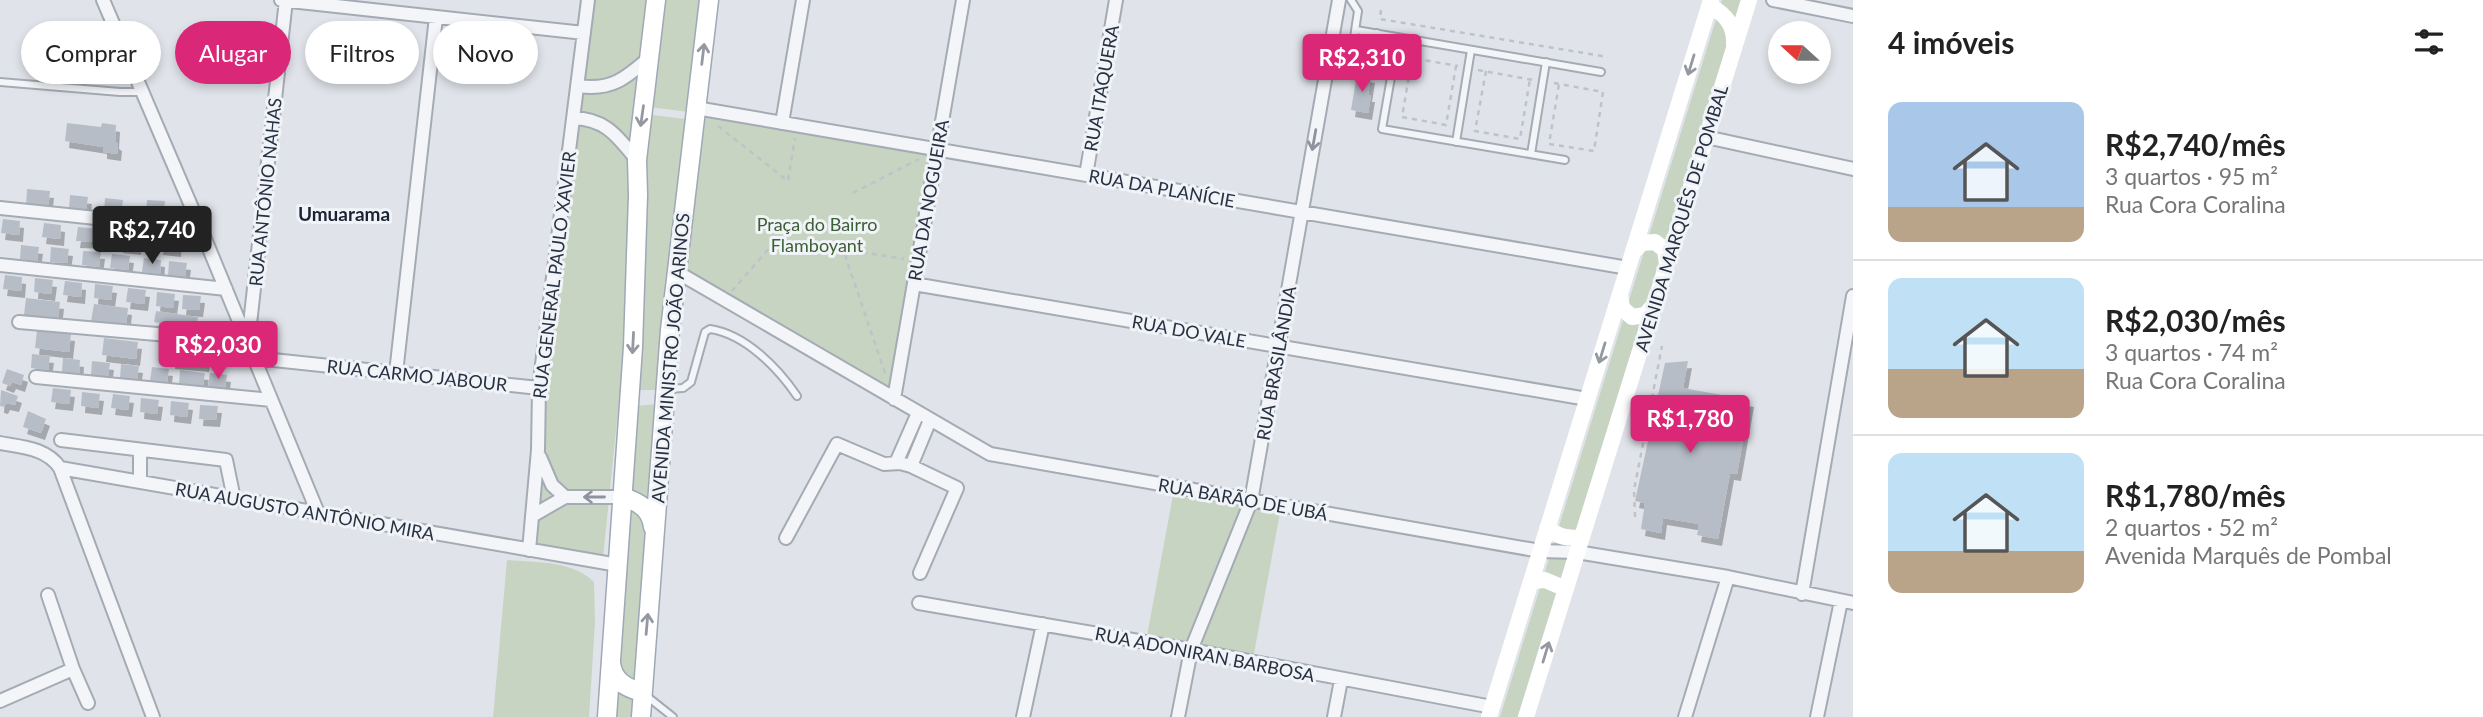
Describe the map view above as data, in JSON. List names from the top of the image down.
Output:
{
  "streets": {
    "main road": ["AVENIDA MARQUÊS DE POMBAL", "AVENIDA MINISTRO JOÃO ARINOS"],
    "street": [
      "RUA ITAQUERA",
      "RUA DA PLANÍCIE",
      "RUA ANTÔNIO NAHAS",
      "RUA DA NOGUEIRA",
      "RUA GENERAL PAULO XAVIER",
      "RUA DO VALE",
      "RUA BRASILÂNDIA",
      "RUA CARMO JABOUR",
      "RUA BARÃO DE UBÁ",
      "RUA AUGUSTO ANTÔNIO MIRA",
      "RUA ADONIRAN BARBOSA"
    ]
  },
  "crossings": [
    ["RUA ITAQUERA", "RUA DA PLANÍCIE"],
    ["RUA DA PLANÍCIE", "RUA DA NOGUEIRA"],
    ["RUA DA PLANÍCIE", "AVENIDA MARQUÊS DE POMBAL"],
    ["RUA DA PLANÍCIE", "AVENIDA MINISTRO JOÃO ARINOS"],
    ["RUA DA PLANÍCIE", "RUA BRASILÂNDIA"],
    ["RUA DA NOGUEIRA", "RUA DO VALE"],
    ["RUA DA NOGUEIRA", "RUA BARÃO DE UBÁ"],
    ["AVENIDA MARQUÊS DE POMBAL", "RUA DO VALE"],
    ["AVENIDA MARQUÊS DE POMBAL", "RUA BARÃO DE UBÁ"],
    ["AVENIDA MARQUÊS DE POMBAL", "RUA ADONIRAN BARBOSA"],
    ["RUA GENERAL PAULO XAVIER", "RUA CARMO JABOUR"],
    ["RUA GENERAL PAULO XAVIER", "RUA AUGUSTO ANTÔNIO MIRA"],
    ["RUA DO VALE", "RUA BRASILÂNDIA"],
    ["AVENIDA MINISTRO JOÃO ARINOS", "RUA BARÃO DE UBÁ"],
    ["AVENIDA MINISTRO JOÃO ARINOS", "RUA AUGUSTO ANTÔNIO MIRA"],
    ["RUA BRASILÂNDIA", "RUA BARÃO DE UBÁ"],
    ["RUA BRASILÂNDIA", "RUA ADONIRAN BARBOSA"]
  ],
  "districts": ["Umuarama"],
  "parks": ["Praça do Bairro Flamboyant"],
  "north": "left",
  "page": {
    "heading": "4 imóveis",
    "chip": [
      "Comprar",
      "Alugar",
      "Filtros",
      "Novo"
    ],
    "price": [
      "R$2,310",
      "R$2,740",
      "R$2,030",
      "R$1,780"
    ],
    "list": [
      {
        "name": "R$2,740/mês",
        "note": "3 quartos · 95 m² · Rua Cora Coralina"
      },
      {
        "name": "R$2,030/mês",
        "note": "3 quartos · 74 m² · Rua Cora Coralina"
      },
      {
        "name": "R$1,780/mês",
        "note": "2 quartos · 52 m² · Avenida Marquês de Pombal"
      }
    ]
  }
}
